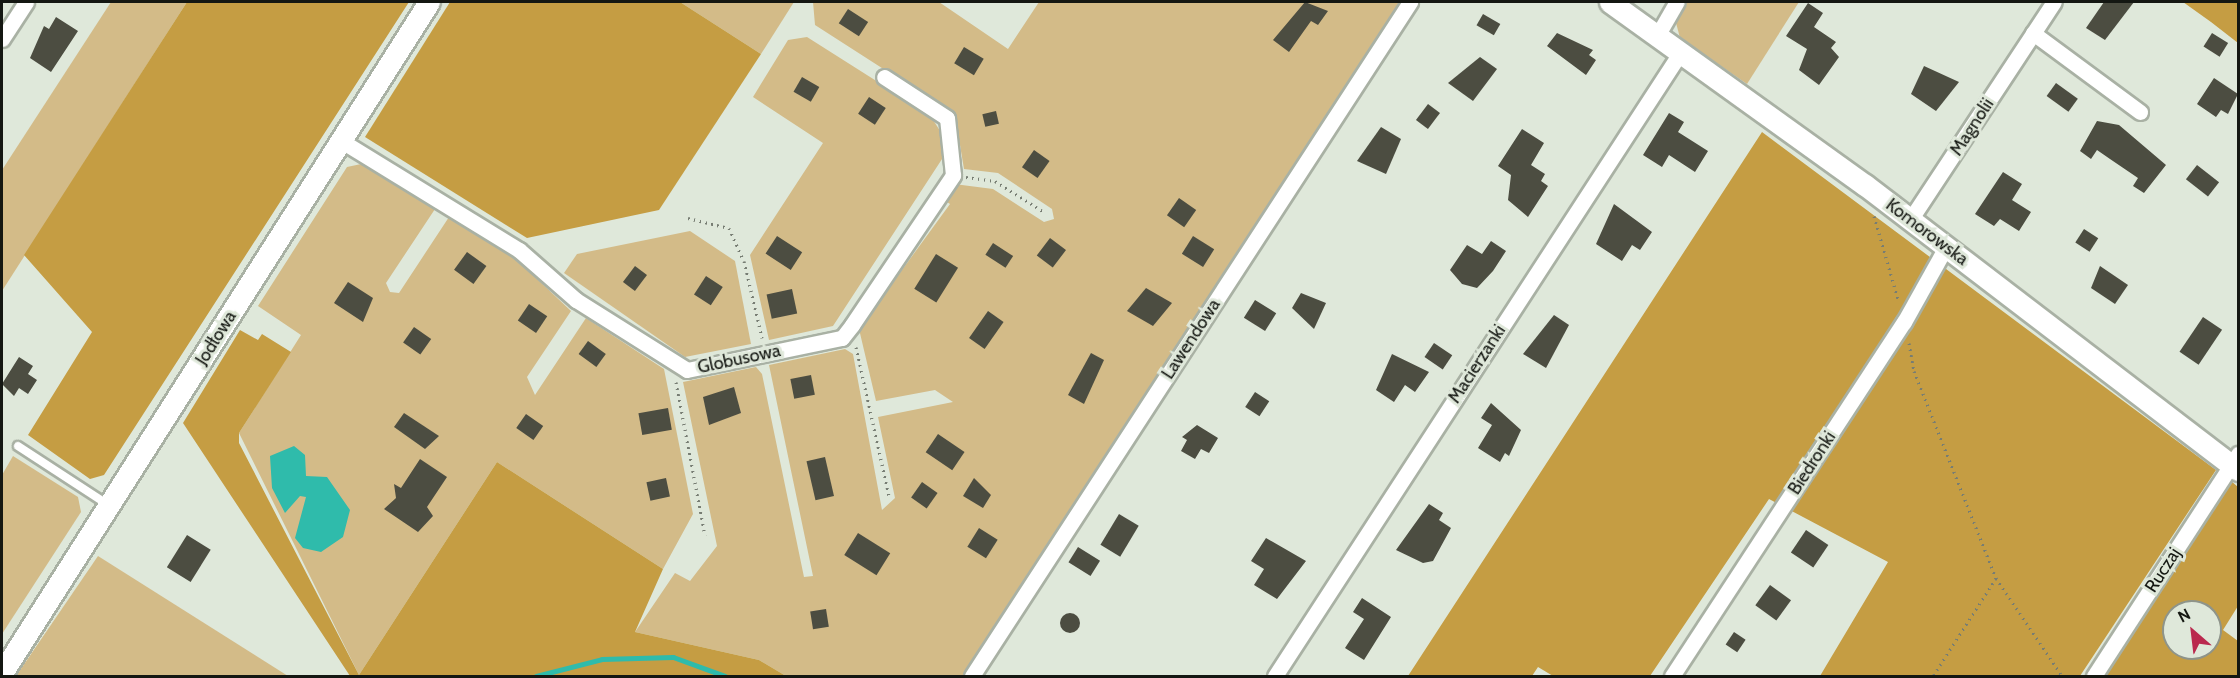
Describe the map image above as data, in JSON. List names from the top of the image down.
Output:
{
  "streets": {
    "street": [
      "Magnolii",
      "Komorowska",
      "Jodłowa",
      "Lawendowa",
      "Globusowa",
      "Macierzanki",
      "Biedronki",
      "Ruczaj"
    ]
  },
  "crossings": [
    ["Magnolii", "Komorowska"],
    ["Komorowska", "Macierzanki"],
    ["Komorowska", "Biedronki"],
    ["Komorowska", "Ruczaj"],
    ["Jodłowa", "Globusowa"]
  ],
  "north": "top left"
}
